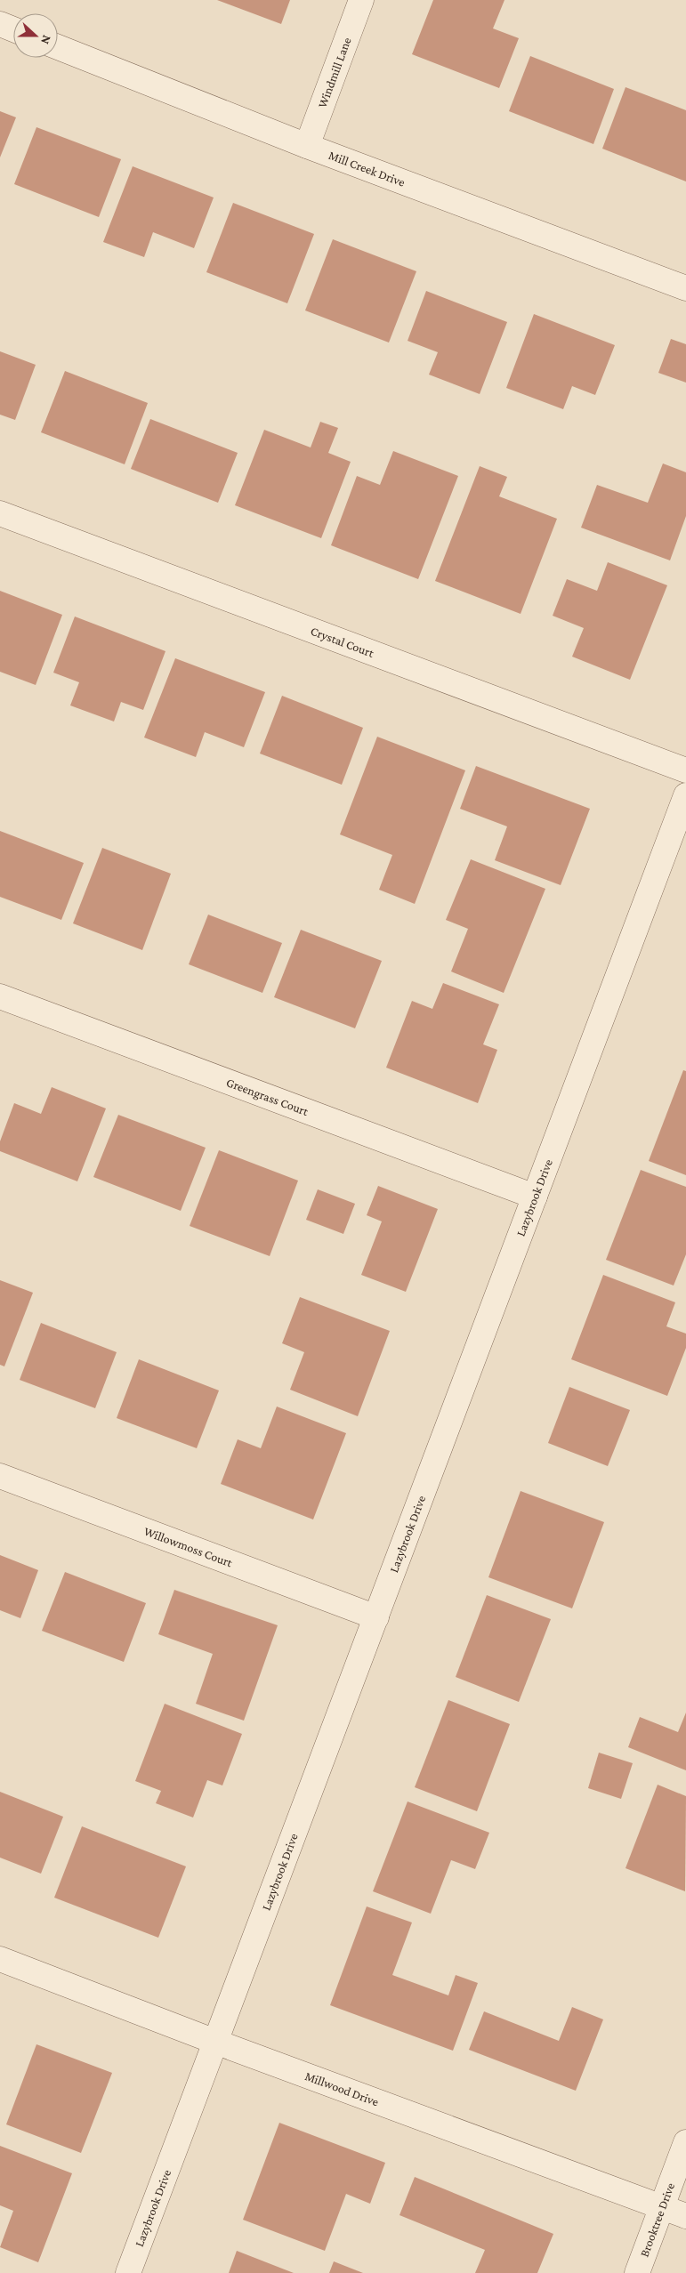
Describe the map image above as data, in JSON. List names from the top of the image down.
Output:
{
  "streets": {
    "street": [
      "Windmill Lane",
      "Mill Creek Drive",
      "Crystal Court",
      "Greengrass Court",
      "Lazybrook Drive",
      "Willowmoss Court",
      "Millwood Drive",
      "Brooktree Drive"
    ]
  },
  "crossings": [
    ["Windmill Lane", "Mill Creek Drive"],
    ["Greengrass Court", "Lazybrook Drive"],
    ["Lazybrook Drive", "Willowmoss Court"],
    ["Lazybrook Drive", "Millwood Drive"],
    ["Millwood Drive", "Brooktree Drive"]
  ],
  "north": "right"
}
